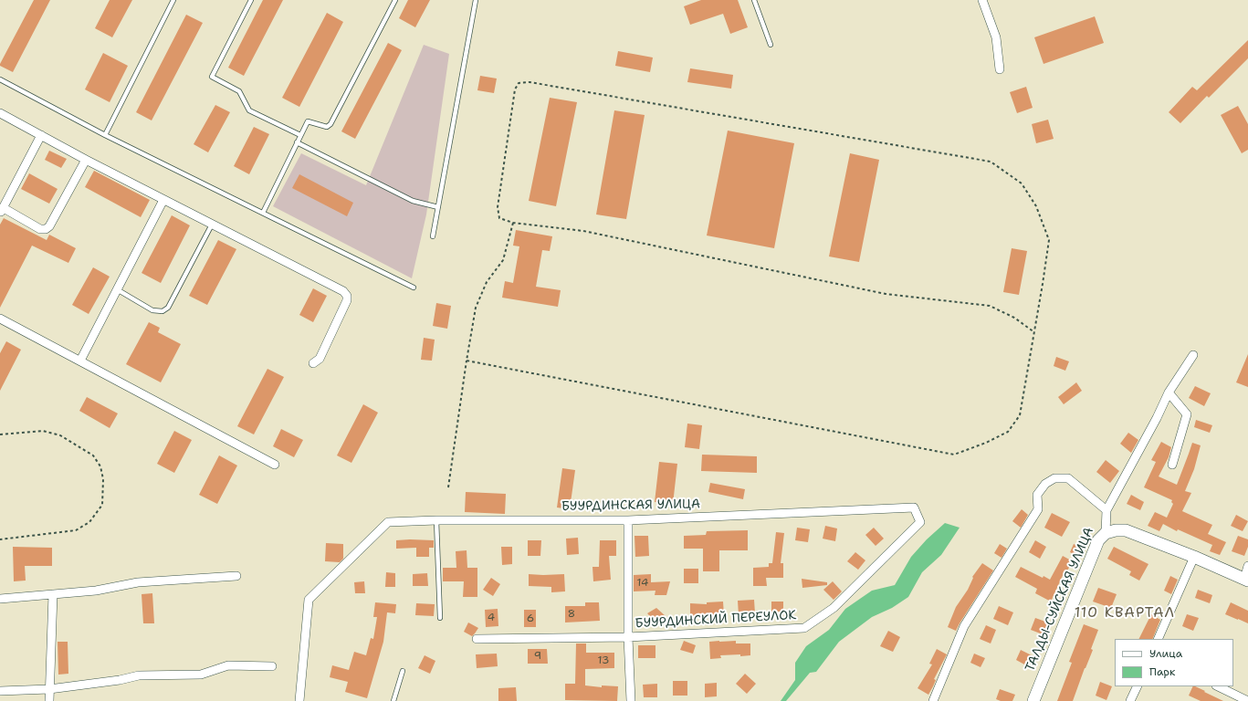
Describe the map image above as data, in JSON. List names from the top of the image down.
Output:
{
  "streets": {
    "street": ["БУУРДИНСКАЯ УЛИЦА", "ТАЛДЫ-СУЙСКАЯ УЛИЦА", "БУУРДИНСКИЙ ПЕРЕУЛОК"]
  },
  "crossings": [
    ["БУУРДИНСКАЯ УЛИЦА", "БУУРДИНСКИЙ ПЕРЕУЛОК"]
  ],
  "districts": ["110 КВАРТАЛ"],
  "house_numbers": [
    "14",
    "8",
    "4",
    "6",
    "9",
    "13"
  ],
  "legend": ["Улица", "Парк"]
}
